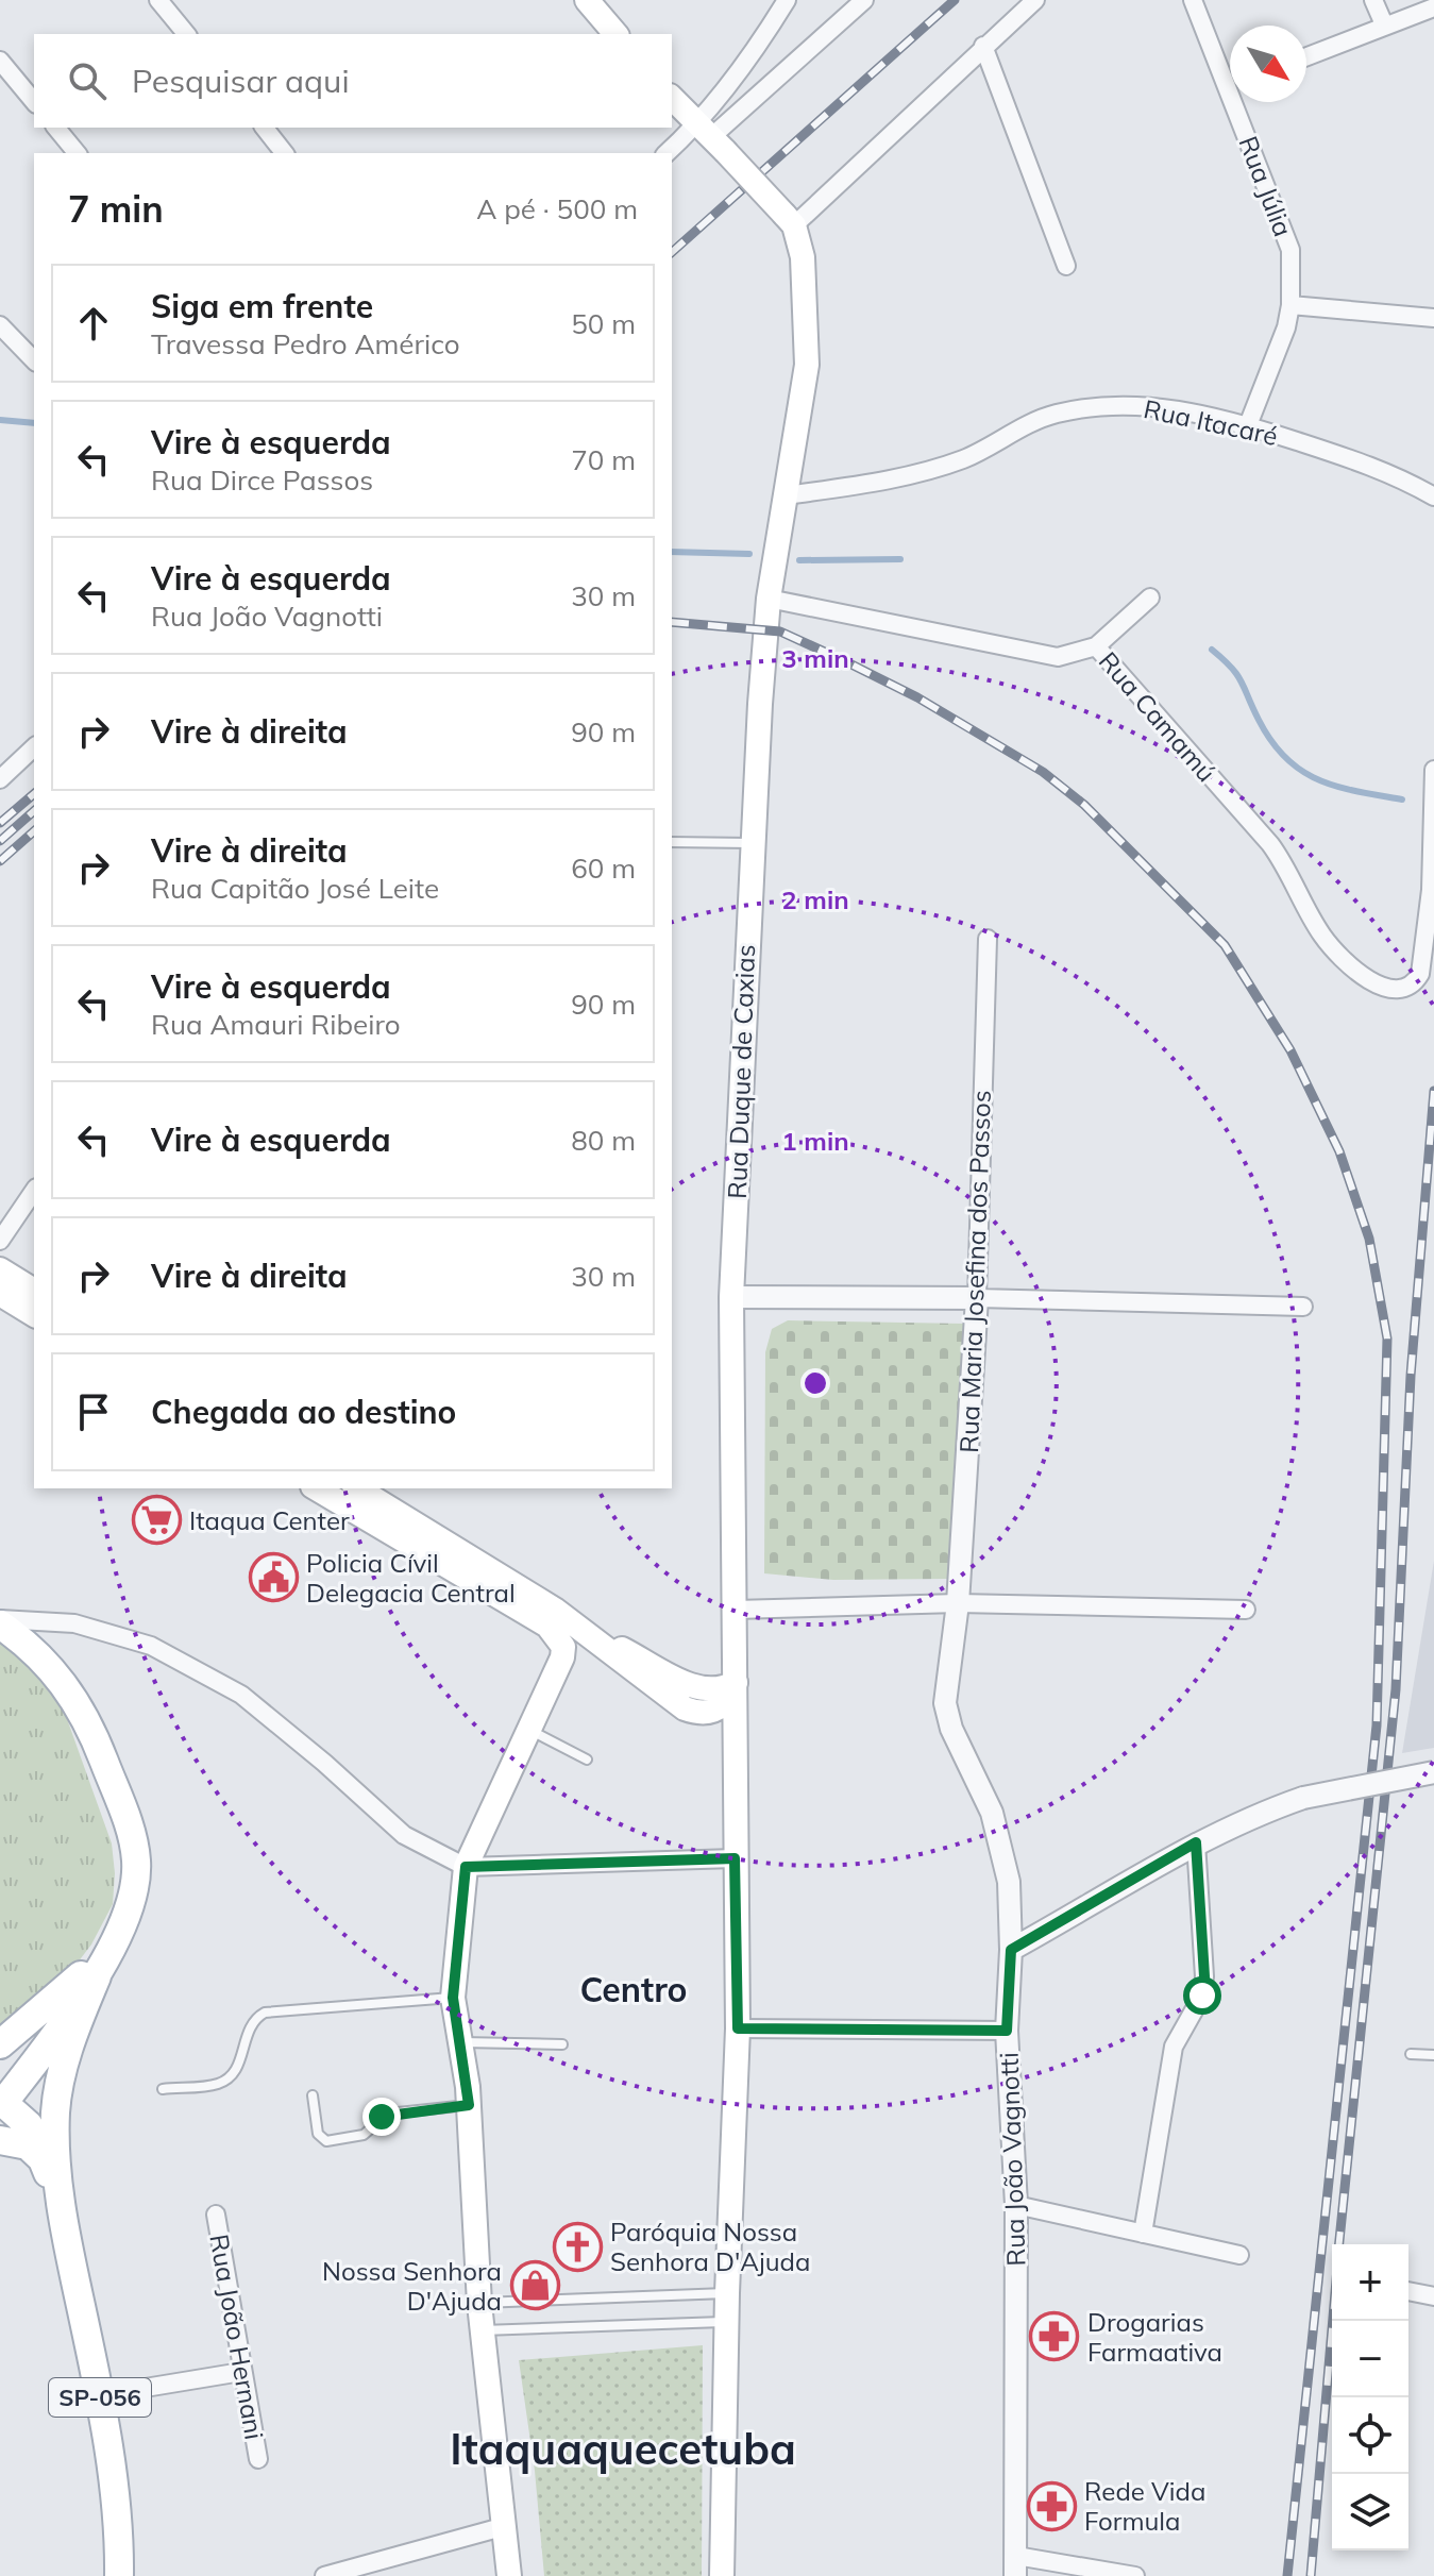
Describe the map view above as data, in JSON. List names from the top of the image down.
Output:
{
  "streets": {
    "main road": ["Rua Duque de Caxias", "SP-056"],
    "street": [
      "Rua Júlia",
      "Rua Itacaré",
      "Rua Camamú",
      "Rua Maria Josefina dos Passos",
      "Rua João Vagnotti",
      "Rua João Hernani"
    ]
  },
  "crossings": [
    ["Rua Júlia", "Rua Itacaré"],
    ["Rua Itacaré", "Rua Duque de Caxias"],
    ["Rua Camamú", "Rua Duque de Caxias"],
    ["Rua Maria Josefina dos Passos", "Rua João Vagnotti"]
  ],
  "districts": ["Centro", "Itaquaquecetuba"],
  "places": {
    "supermarket": ["Itaqua Center"],
    "public building": ["Policia Cívil Delegacia Central"],
    "church": ["Paróquia Nossa Senhora D'Ajuda"],
    "shop": ["Nossa Senhora D'Ajuda"],
    "pharmacy": ["Drogarias Farmaativa", "Rede Vida Formula"]
  },
  "north": "bottom right",
  "page": {
    "search": "Pesquisar aqui",
    "heading": ["7 min", "A pé · 500 m"],
    "list": [
      ["Siga em frente", "Travessa Pedro Américo", "50 m"],
      ["Vire à esquerda", "Rua Dirce Passos", "70 m"],
      ["Vire à esquerda", "Rua João Vagnotti", "30 m"],
      ["Vire à direita", "90 m"],
      ["Vire à direita", "Rua Capitão José Leite", "60 m"],
      ["Vire à esquerda", "Rua Amauri Ribeiro", "90 m"],
      ["Vire à esquerda", "80 m"],
      ["Vire à direita", "30 m"],
      "Chegada ao destino"
    ],
    "map_buttons": ["+", "−"]
  },
  "rings": ["3 min", "2 min", "1 min"]
}
